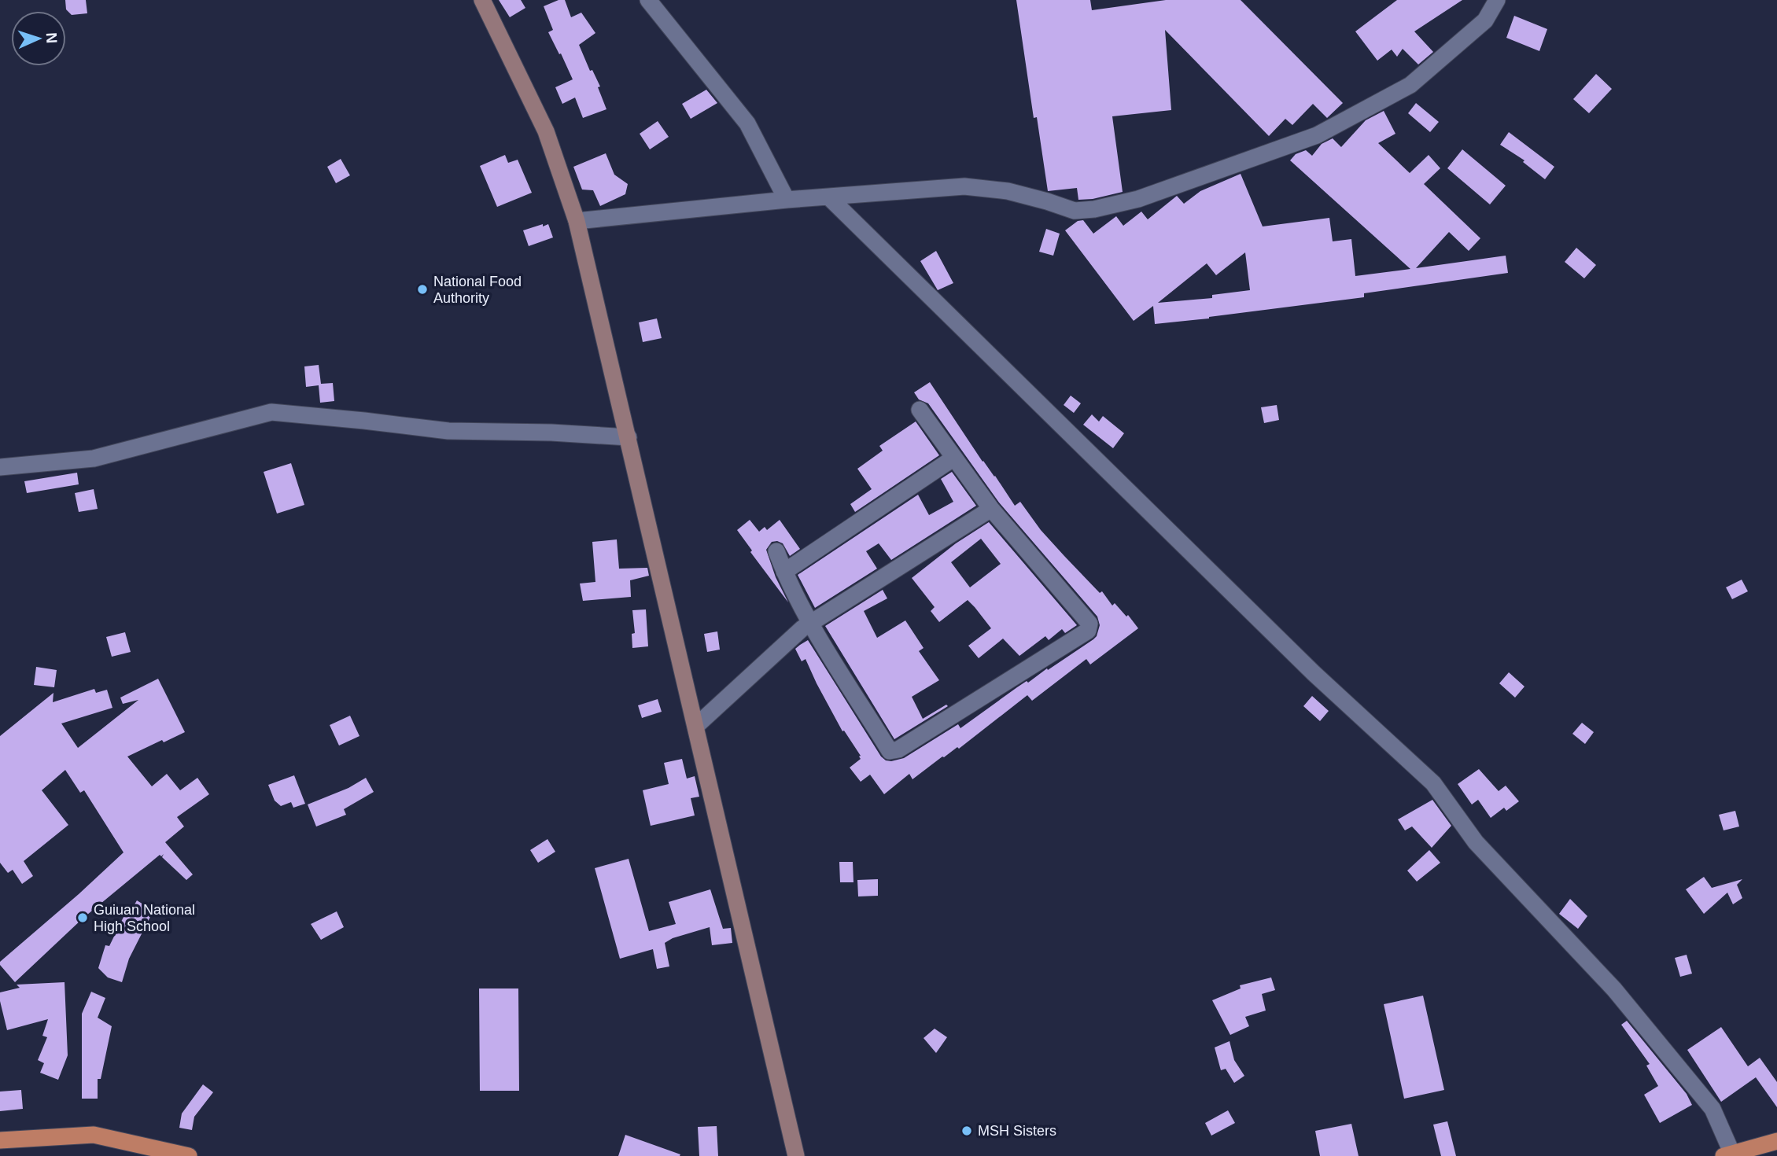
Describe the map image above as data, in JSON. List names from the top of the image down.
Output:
{
  "places": ["National Food Authority", "Guiuan National High School", "MSH Sisters"],
  "north": "right"
}
